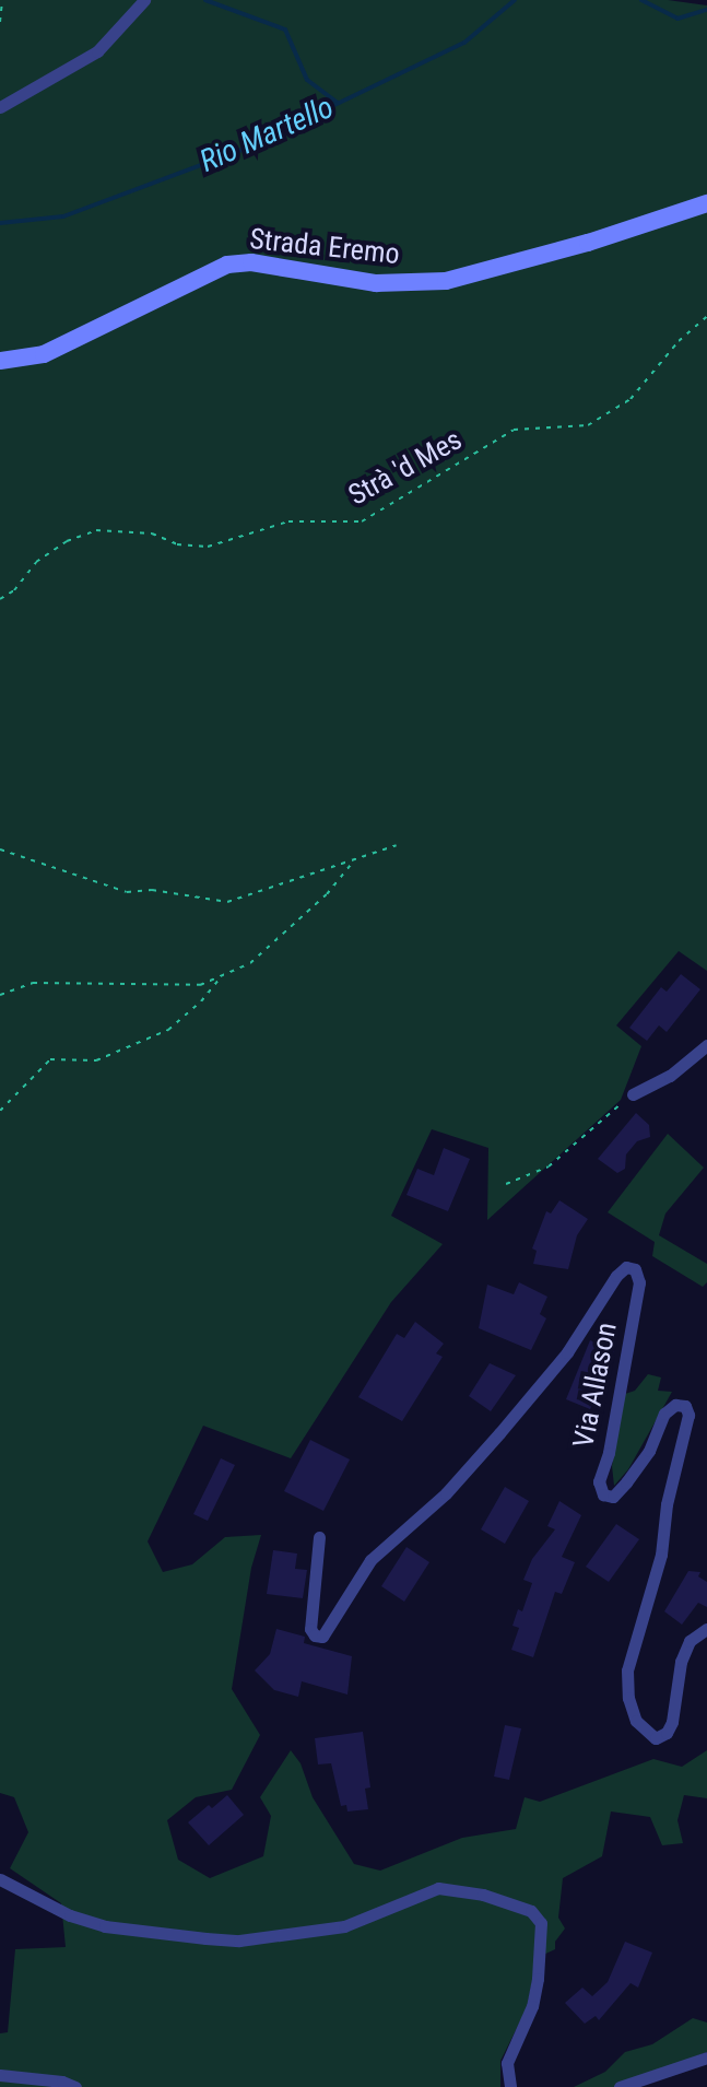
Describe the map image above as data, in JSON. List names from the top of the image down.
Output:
{
  "streets": {
    "main road": ["Strada Eremo"],
    "street": ["Via Allason"],
    "path": ["Strà 'd Mes"]
  },
  "water": ["Rio Martello"]
}
